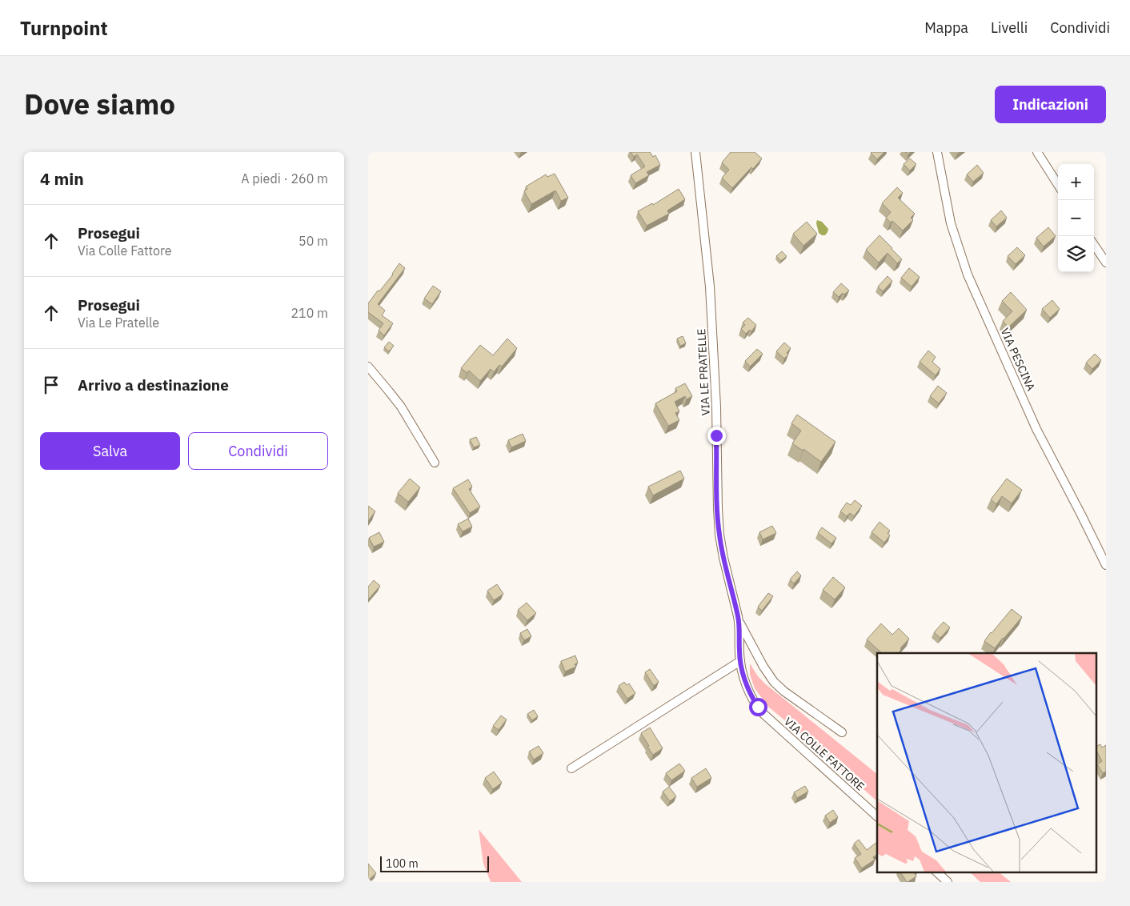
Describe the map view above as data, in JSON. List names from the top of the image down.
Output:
{
  "streets": {
    "street": ["VIA PESCINA", "VIA LE PRATELLE", "VIA COLLE FATTORE"]
  },
  "crossings": [
    ["VIA LE PRATELLE", "VIA COLLE FATTORE"]
  ],
  "scale_bar": "100 m",
  "page": {
    "header": "Turnpoint",
    "nav": ["Mappa", "Livelli", "Condividi"],
    "title": "Dove siamo",
    "buttons": [
      "Indicazioni",
      ["Salva", "Condividi"]
    ],
    "heading": ["4 min", "A piedi · 260 m"],
    "map_buttons": ["+", "−"],
    "list": [
      ["Prosegui", "Via Colle Fattore", "50 m"],
      ["Prosegui", "Via Le Pratelle", "210 m"],
      "Arrivo a destinazione"
    ],
    "scale": "100 m"
  }
}
